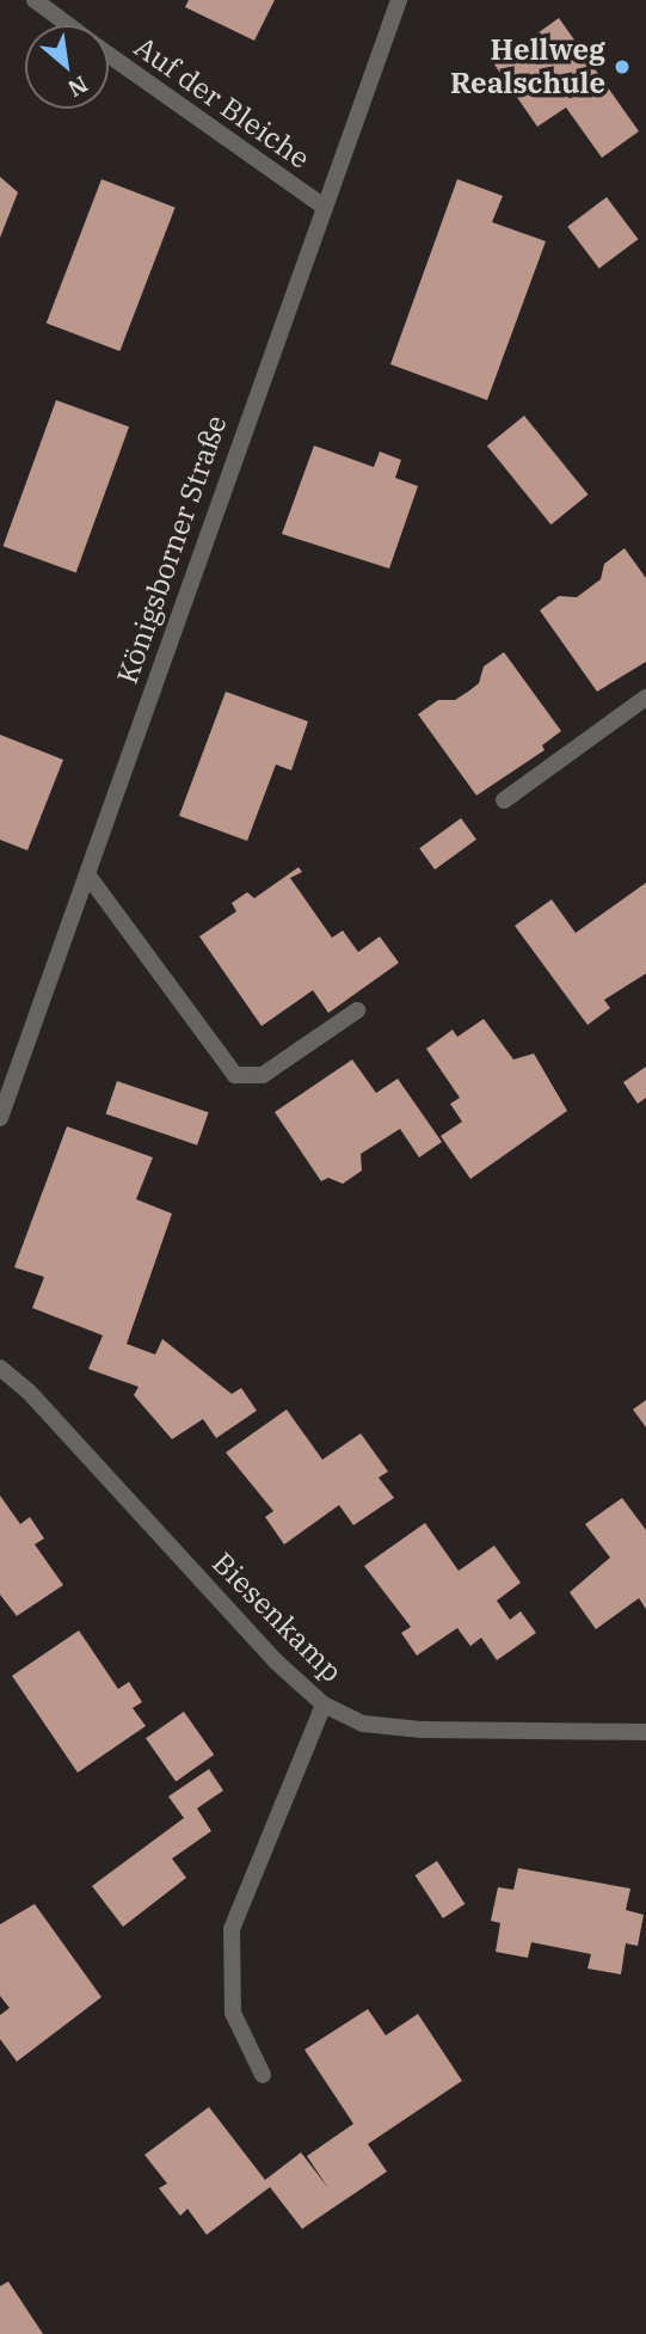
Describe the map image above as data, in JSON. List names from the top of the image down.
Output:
{
  "streets": {
    "street": ["Auf der Bleiche", "Königsborner Straße", "Biesenkamp"]
  },
  "crossings": [
    ["Auf der Bleiche", "Königsborner Straße"]
  ],
  "places": ["Hellweg Realschule"],
  "north": "bottom right"
}
